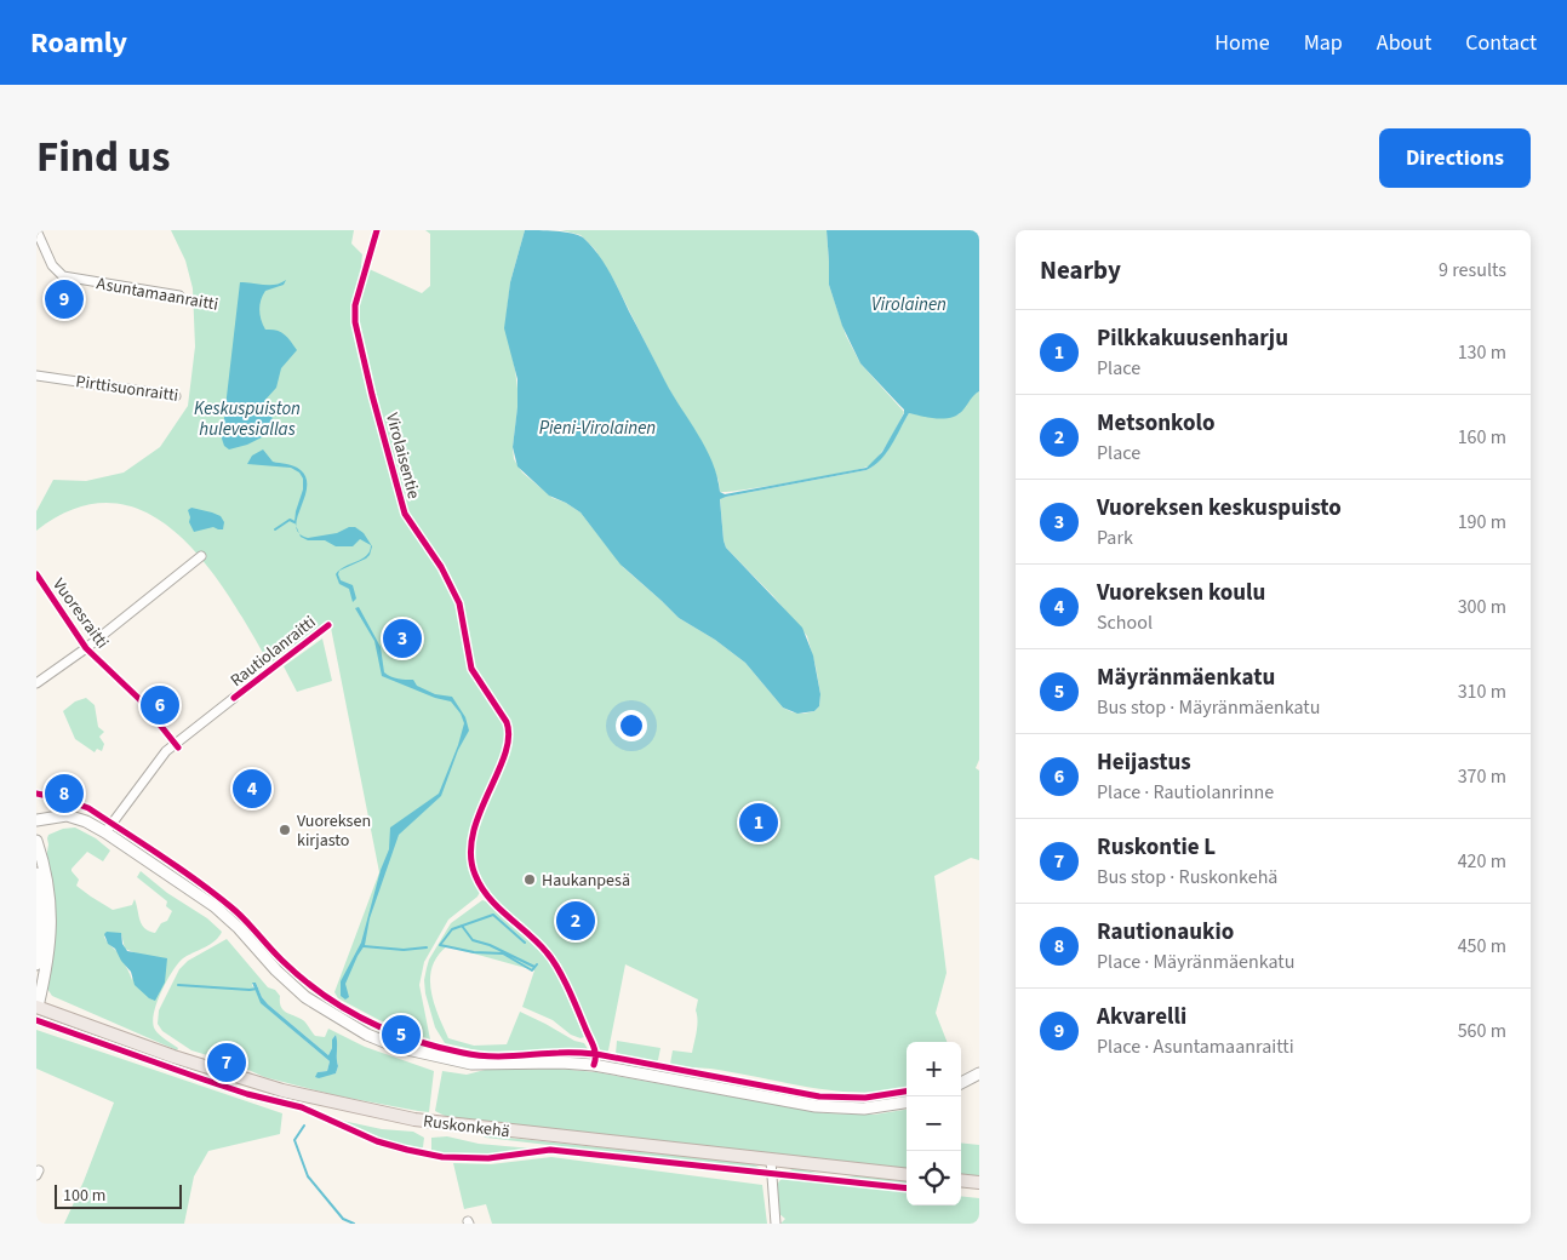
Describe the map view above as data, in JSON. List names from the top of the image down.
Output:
{
  "streets": {
    "main road": ["Ruskonkehä"],
    "street": ["Asuntamaanraitti", "Pirttisuonraitti"],
    "cycle path": ["Virolaisentie", "Vuoresraitti", "Rautiolanraitti"]
  },
  "water": ["Virolainen", "Keskuspuiston hulevesiallas", "Pieni-Virolainen"],
  "places": ["Vuoreksen kirjasto", "Haukanpesä"],
  "scale_bar": "100 m",
  "page": {
    "header": "Roamly",
    "nav": [
      "Home",
      "Map",
      "About",
      "Contact"
    ],
    "title": "Find us",
    "buttons": "Directions",
    "heading": ["Nearby", "9 results"],
    "pins": [
      "9",
      "3",
      "6",
      "4",
      "8",
      "1",
      "2",
      "5",
      "7"
    ],
    "list": [
      {
        "mark": "1",
        "name": "Pilkkakuusenharju",
        "note": "Place",
        "value": "130 m"
      },
      {
        "mark": "2",
        "name": "Metsonkolo",
        "note": "Place",
        "value": "160 m"
      },
      {
        "mark": "3",
        "name": "Vuoreksen keskuspuisto",
        "note": "Park",
        "value": "190 m"
      },
      {
        "mark": "4",
        "name": "Vuoreksen koulu",
        "note": "School",
        "value": "300 m"
      },
      {
        "mark": "5",
        "name": "Mäyränmäenkatu",
        "note": "Bus stop · Mäyränmäenkatu",
        "value": "310 m"
      },
      {
        "mark": "6",
        "name": "Heijastus",
        "note": "Place · Rautiolanrinne",
        "value": "370 m"
      },
      {
        "mark": "7",
        "name": "Ruskontie L",
        "note": "Bus stop · Ruskonkehä",
        "value": "420 m"
      },
      {
        "mark": "8",
        "name": "Rautionaukio",
        "note": "Place · Mäyränmäenkatu",
        "value": "450 m"
      },
      {
        "mark": "9",
        "name": "Akvarelli",
        "note": "Place · Asuntamaanraitti",
        "value": "560 m"
      }
    ],
    "map_buttons": ["+", "−"],
    "scale": "100 m"
  }
}
